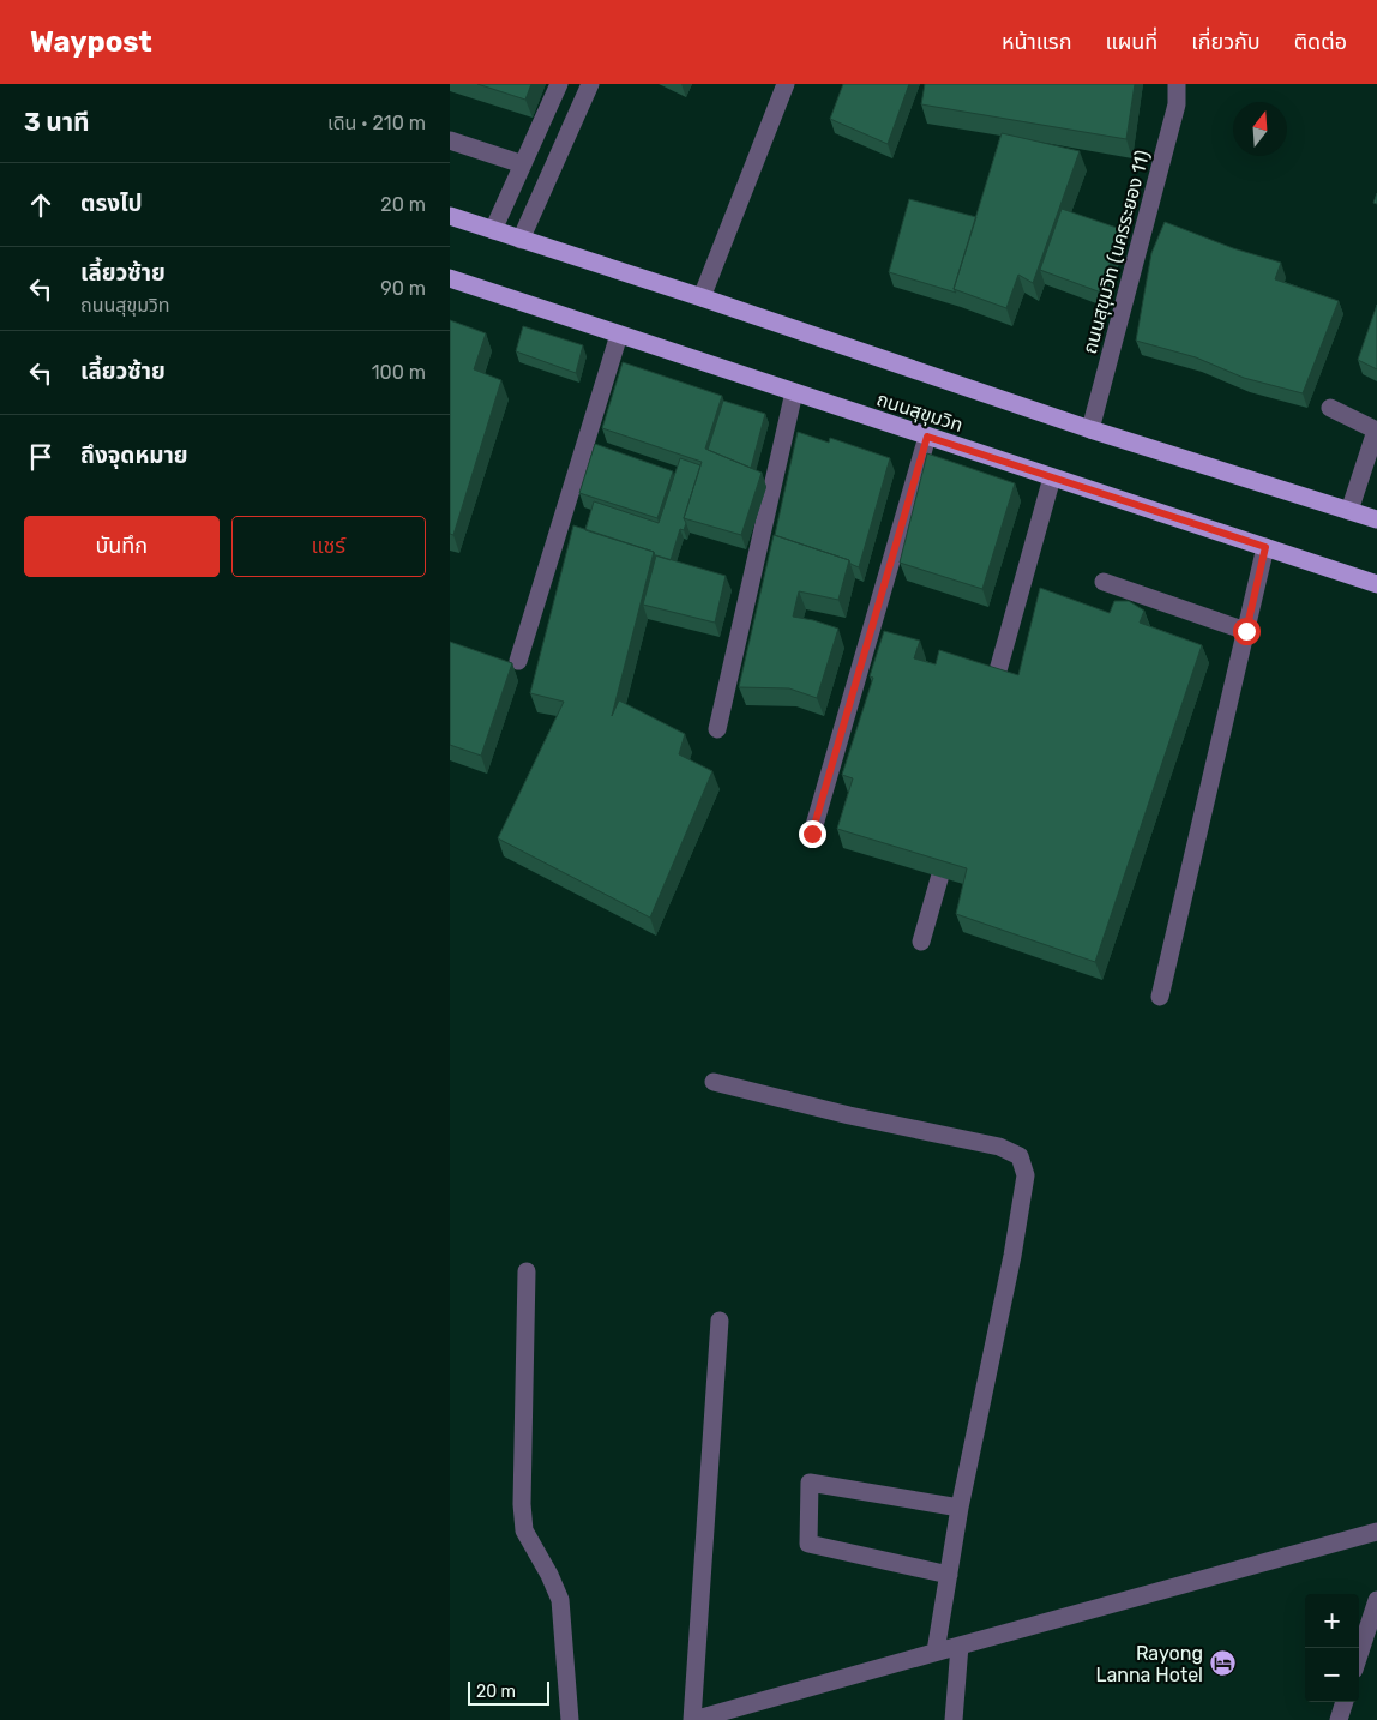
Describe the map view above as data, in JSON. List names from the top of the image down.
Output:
{
  "streets": {
    "main road": ["ถนนสุขุมวิท"],
    "street": ["ถนนสุขุมวิท (นครระยอง 11)"]
  },
  "crossings": [
    ["ถนนสุขุมวิท (นครระยอง 11)", "ถนนสุขุมวิท"]
  ],
  "places": {
    "hotel": ["Rayong Lanna Hotel"]
  },
  "scale_bar": "20 m",
  "north": "top",
  "page": {
    "header": "Waypost",
    "nav": [
      "หน้าแรก",
      "แผนที่",
      "เกี่ยวกับ",
      "ติดต่อ"
    ],
    "heading": ["3 นาที", "เดิน · 210 m"],
    "list": [
      ["ตรงไป", "20 m"],
      ["เลี้ยวซ้าย", "ถนนสุขุมวิท", "90 m"],
      ["เลี้ยวซ้าย", "100 m"],
      "ถึงจุดหมาย"
    ],
    "buttons": ["บันทึก", "แชร์"],
    "map_buttons": ["+", "−"],
    "scale": "20 m"
  }
}
